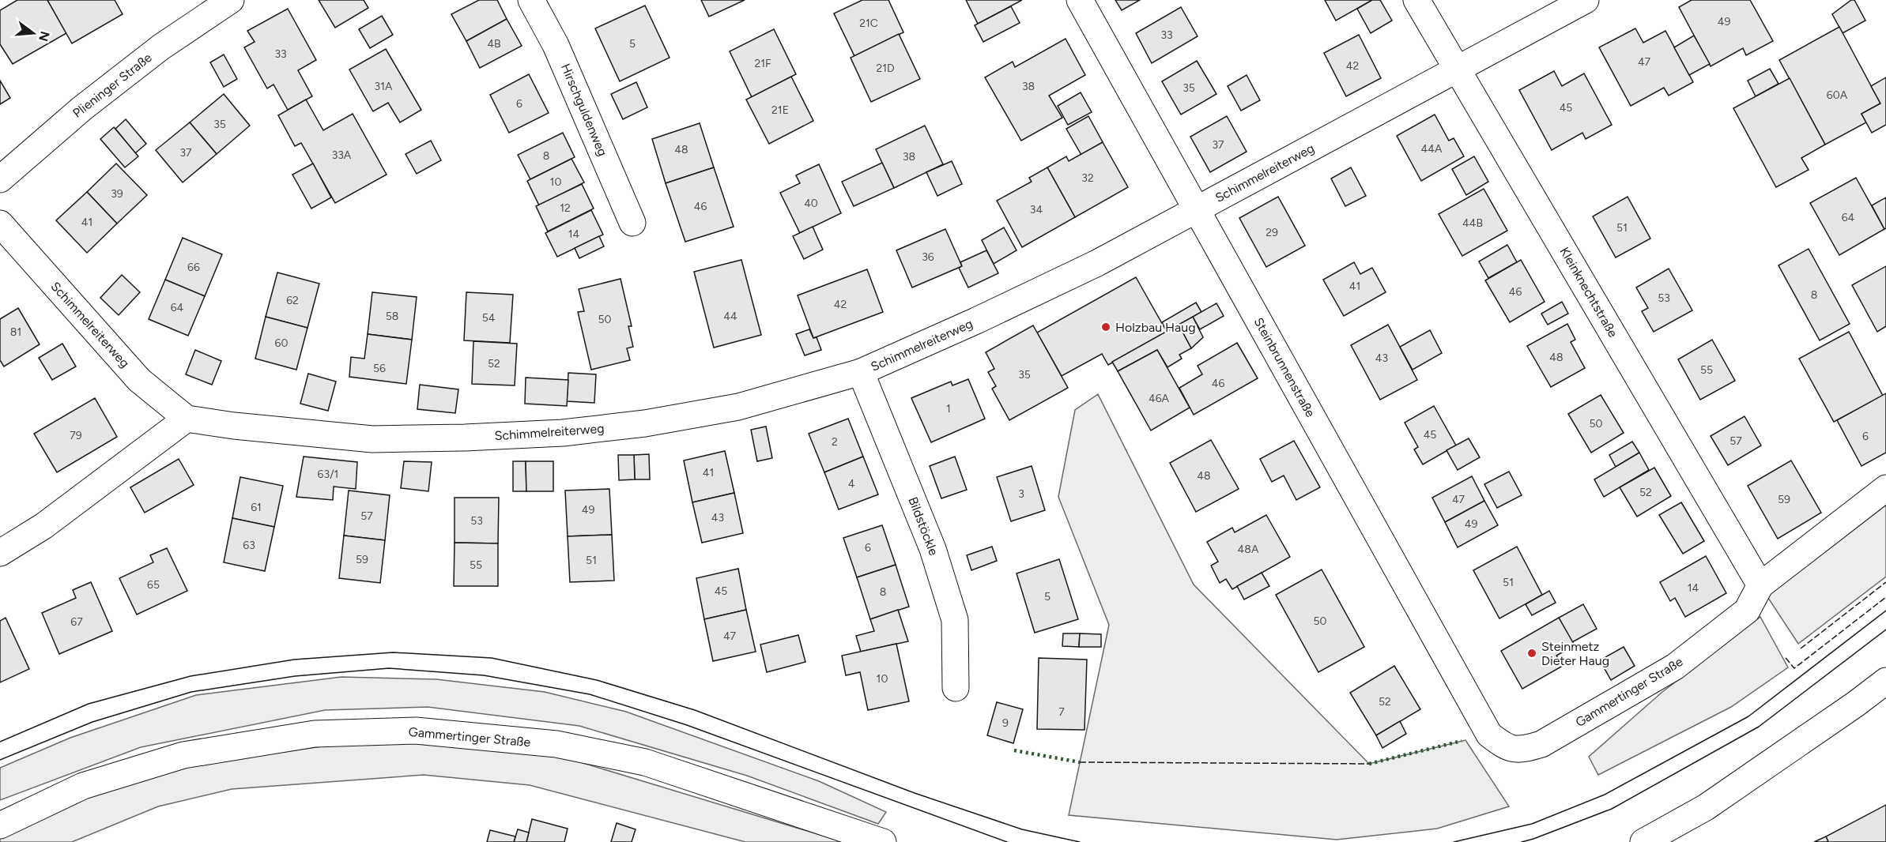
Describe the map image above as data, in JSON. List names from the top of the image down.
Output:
{
  "streets": {
    "street": [
      "Plieninger Straße",
      "Hirschguldenweg",
      "Schimmelreiterweg",
      "Kleinknechtstraße",
      "Steinbrunnenstraße",
      "Bildstöckle",
      "Gammertinger Straße"
    ]
  },
  "crossings": [
    ["Schimmelreiterweg", "Kleinknechtstraße"],
    ["Schimmelreiterweg", "Steinbrunnenstraße"],
    ["Schimmelreiterweg", "Bildstöckle"],
    ["Kleinknechtstraße", "Gammertinger Straße"],
    ["Steinbrunnenstraße", "Gammertinger Straße"]
  ],
  "places": ["Holzbau Haug", "Steinmetz Dieter Haug"],
  "house_numbers": [
    "49",
    "21C",
    "33",
    "4B",
    "5",
    "33",
    "47",
    "21F",
    "42",
    "21D",
    "31A",
    "38",
    "35",
    "60A",
    "6",
    "45",
    "21E",
    "35",
    "37",
    "44A",
    "48",
    "37",
    "33A",
    "8",
    "38",
    "32",
    "10",
    "39",
    "40",
    "46",
    "12",
    "34",
    "64",
    "41",
    "44B",
    "51",
    "29",
    "14",
    "36",
    "66",
    "41",
    "46",
    "8",
    "53",
    "62",
    "42",
    "64",
    "58",
    "44",
    "54",
    "50",
    "81",
    "60",
    "48",
    "43",
    "52",
    "56",
    "55",
    "35",
    "46",
    "46A",
    "1",
    "50",
    "45",
    "79",
    "6",
    "57",
    "2",
    "41",
    "63/1",
    "48",
    "4",
    "52",
    "3",
    "47",
    "59",
    "61",
    "49",
    "57",
    "43",
    "53",
    "49",
    "63",
    "6",
    "48A",
    "59",
    "51",
    "55",
    "51",
    "65",
    "14",
    "45",
    "8",
    "5",
    "50",
    "67",
    "47",
    "10",
    "52",
    "7",
    "9"
  ],
  "north": "right"
}
